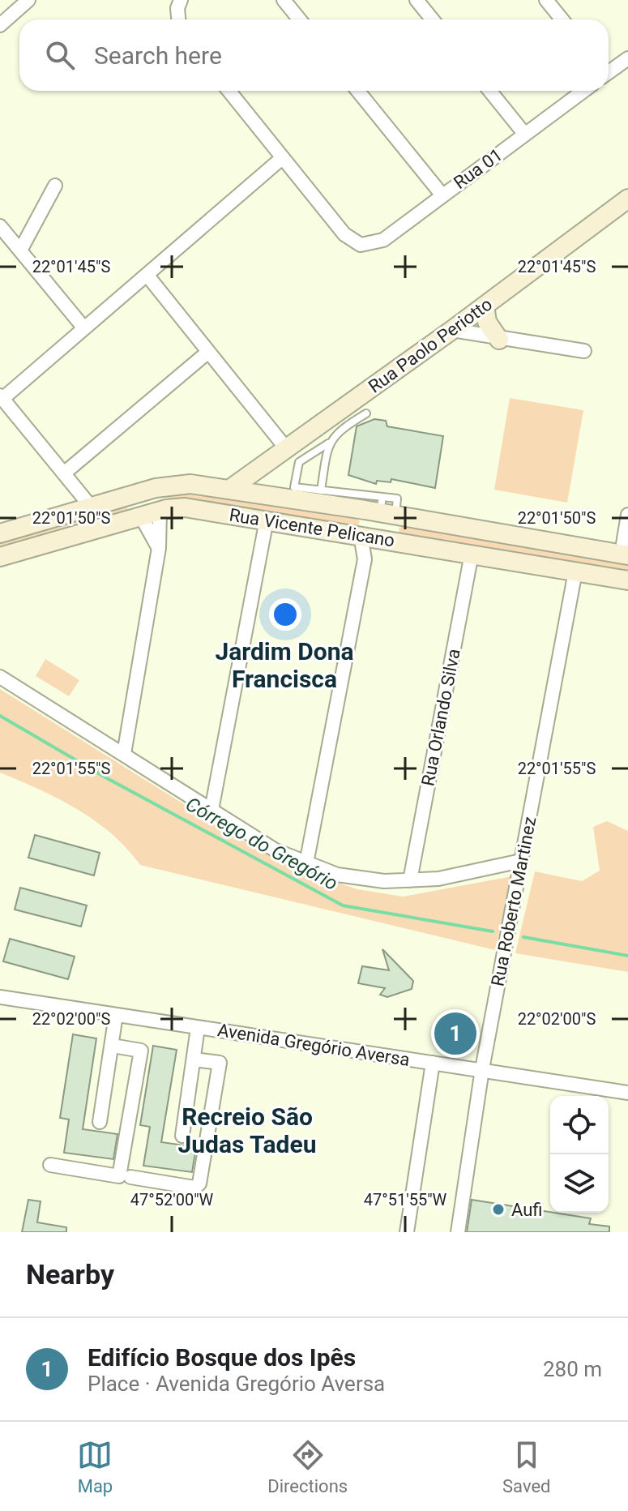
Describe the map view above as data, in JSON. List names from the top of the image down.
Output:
{
  "streets": {
    "street": [
      "Rua 01",
      "Rua Paolo Periotto",
      "Rua Vicente Pelicano",
      "Rua Orlando Silva",
      "Rua Roberto Martinez",
      "Avenida Gregório Aversa"
    ]
  },
  "crossings": [
    ["Rua Paolo Periotto", "Rua Vicente Pelicano"],
    ["Rua Vicente Pelicano", "Rua Orlando Silva"],
    ["Rua Vicente Pelicano", "Rua Roberto Martinez"],
    ["Rua Roberto Martinez", "Avenida Gregório Aversa"]
  ],
  "districts": ["Jardim Dona Francisca", "Recreio São Judas Tadeu"],
  "water": ["Córrego do Gregório"],
  "places": ["Aufi"],
  "page": {
    "search": "Search here",
    "pins": "1",
    "heading": "Nearby",
    "list": [
      {
        "mark": "1",
        "name": "Edifício Bosque dos Ipês",
        "note": "Place · Avenida Gregório Aversa",
        "value": "280 m"
      }
    ],
    "nav": ["Map", "Directions", "Saved"]
  },
  "coordinates": [
    "22°01'45\"S",
    "22°01'50\"S",
    "22°01'55\"S",
    "22°02'00\"S",
    "47°52'00\"W",
    "47°51'55\"W"
  ]
}
